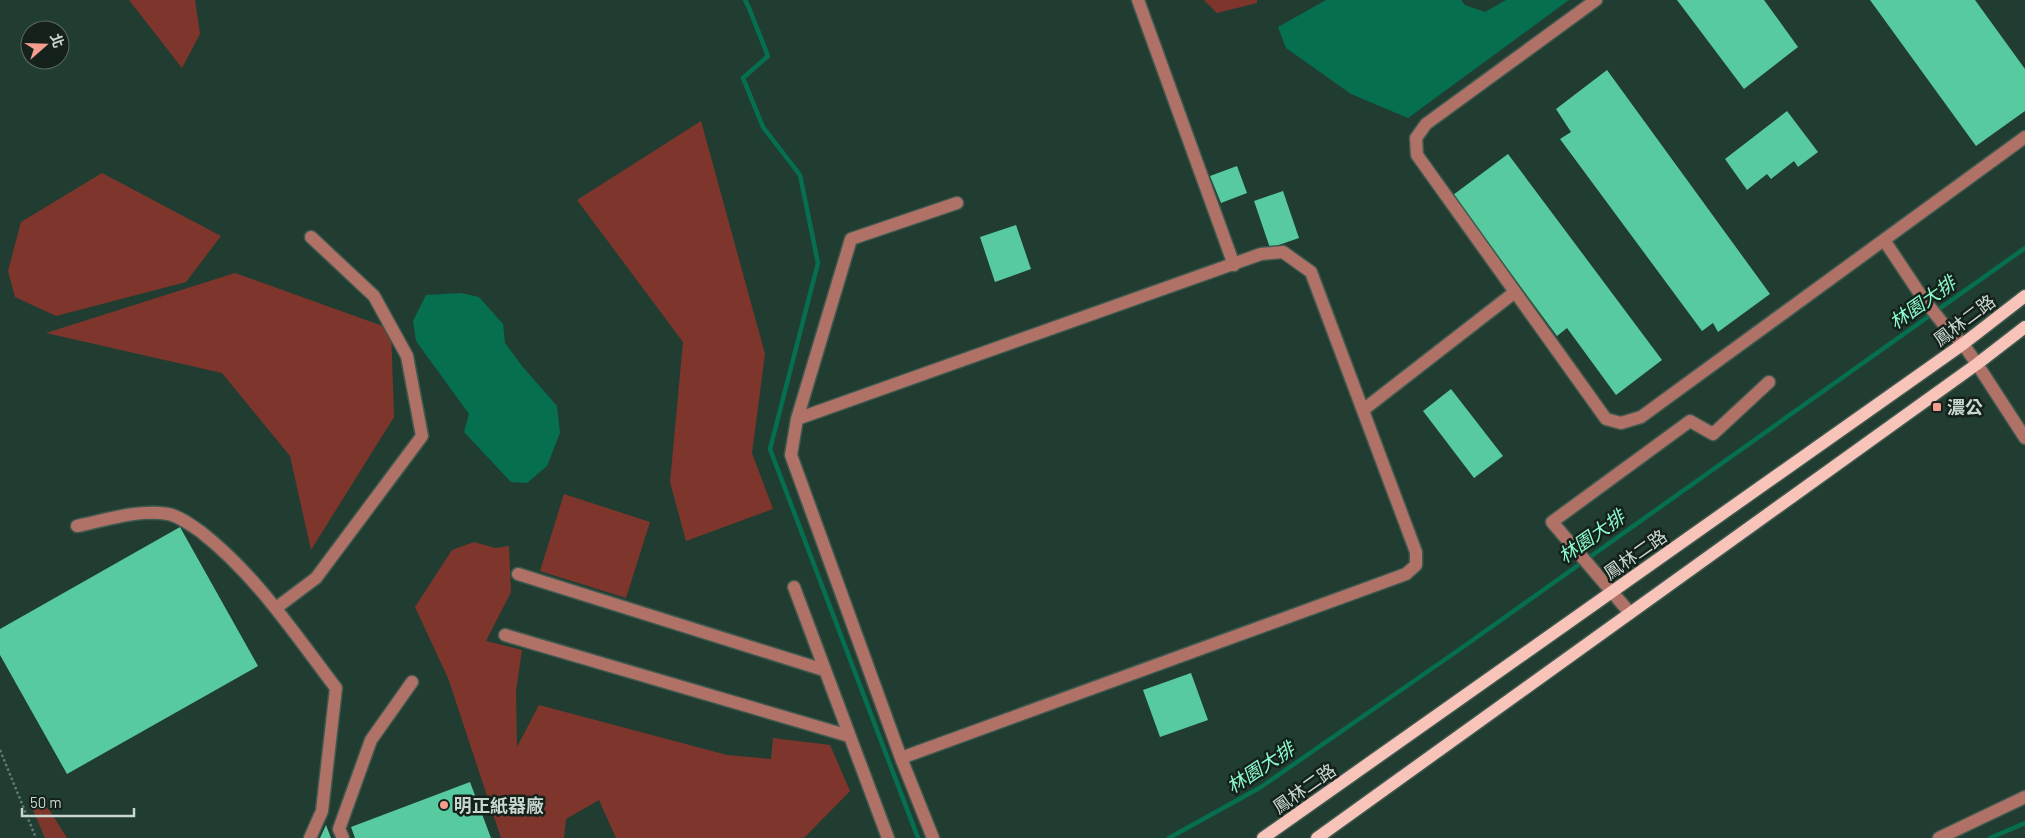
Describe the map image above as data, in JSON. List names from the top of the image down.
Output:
{
  "streets": {
    "main road": ["鳳林二路"]
  },
  "water": ["林園大排"],
  "places": {
    "transit": ["濃公"],
    "other": ["明正紙器廠"]
  },
  "scale_bar": "50 m",
  "north": "right"
}
